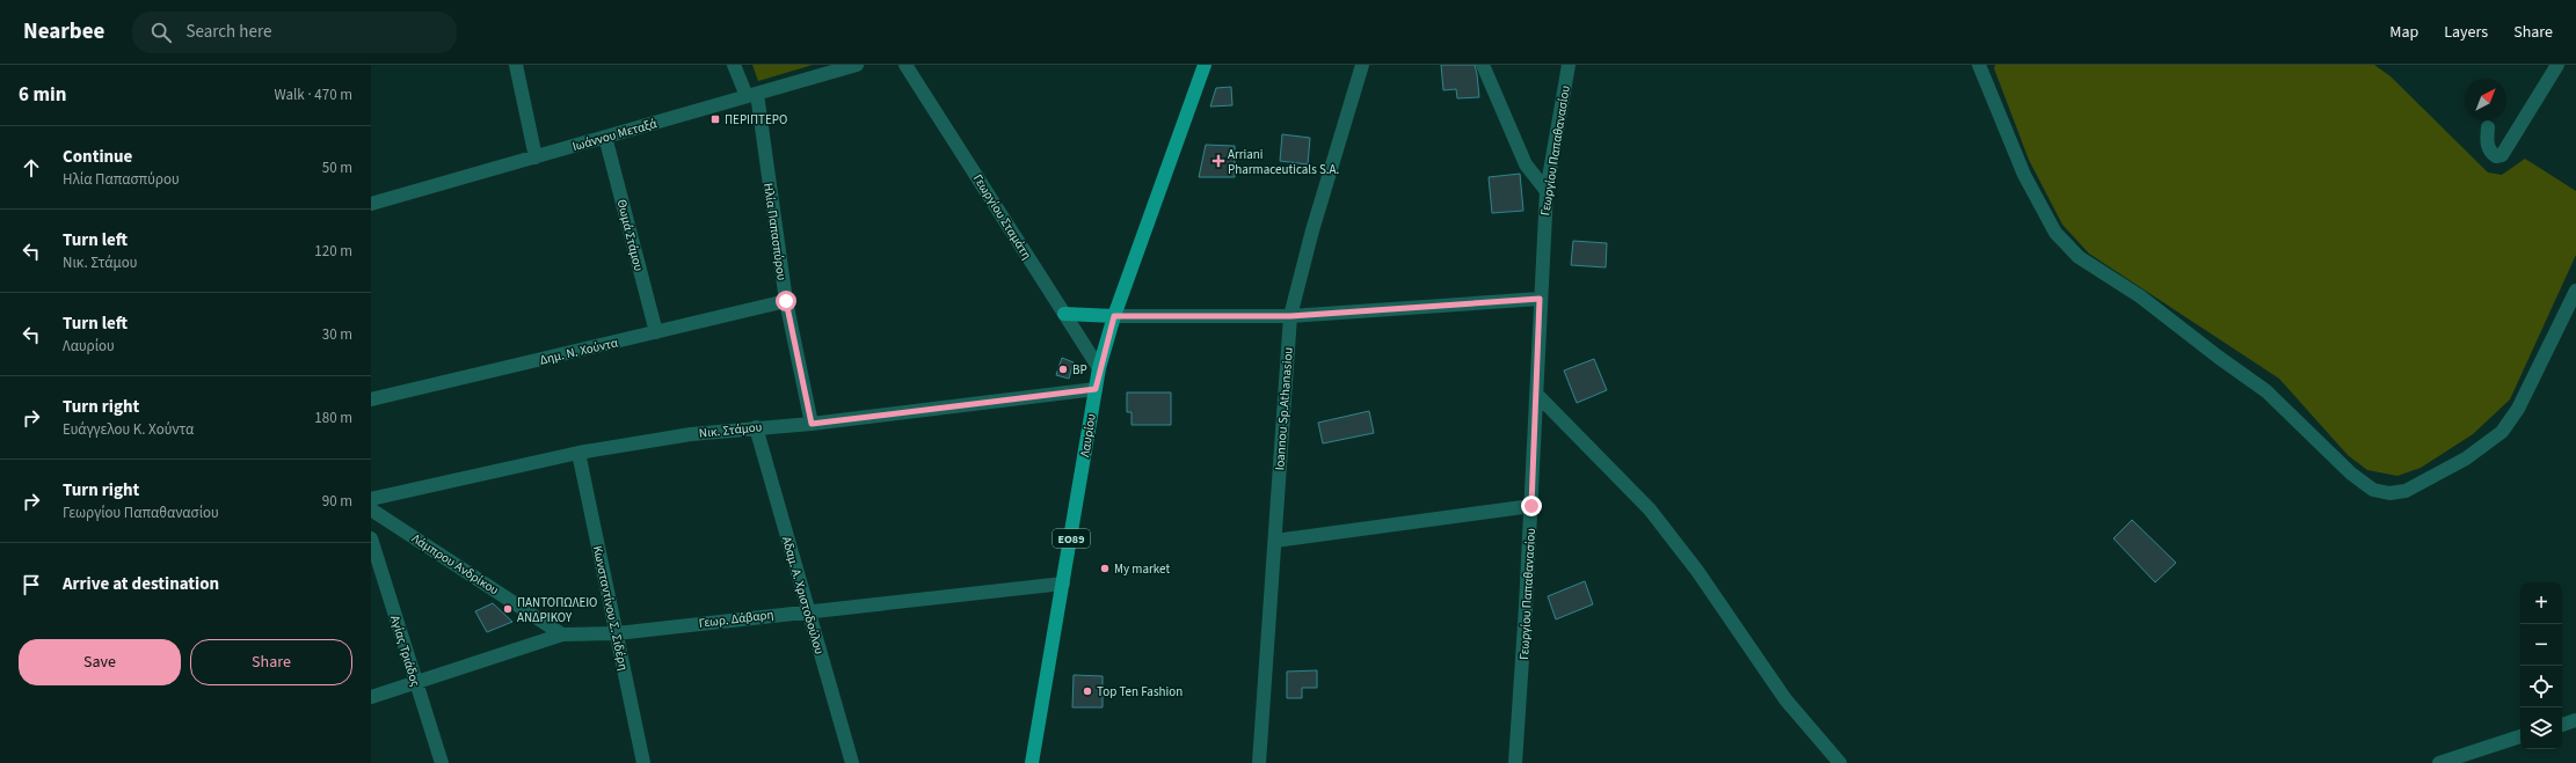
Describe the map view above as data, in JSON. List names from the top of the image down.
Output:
{
  "streets": {
    "main road": ["Λαυρίου", "ΕΟ89"],
    "street": [
      "Ιωάννου Μεταξά",
      "Γεωργίου Παπαθανασίου",
      "Γεωργίου Σταμάτη",
      "Ηλία Παπασπύρου",
      "Θωμά Στάμου",
      "Δημ. Ν. Χούντα",
      "Ioannou Sp.Athanasiou",
      "Νικ. Στάμου",
      "Λάμπρου Ανδρίκου",
      "Αδαμ. Α. Χριστοδούλου",
      "Κωνσταντίνου Σ. Σιδέρη",
      "Γεωρ. Δάβαρη",
      "Αγίας Τριάδος"
    ]
  },
  "crossings": [
    ["Ιωάννου Μεταξά", "Ηλία Παπασπύρου"],
    ["Ιωάννου Μεταξά", "Θωμά Στάμου"],
    ["Γεωργίου Σταμάτη", "Λαυρίου"],
    ["Ηλία Παπασπύρου", "Δημ. Ν. Χούντα"],
    ["Ηλία Παπασπύρου", "Νικ. Στάμου"],
    ["Θωμά Στάμου", "Δημ. Ν. Χούντα"],
    ["Νικ. Στάμου", "Λαυρίου"],
    ["Νικ. Στάμου", "Αδαμ. Α. Χριστοδούλου"],
    ["Νικ. Στάμου", "Κωνσταντίνου Σ. Σιδέρη"],
    ["Λαυρίου", "Γεωρ. Δάβαρη"],
    ["Λάμπρου Ανδρίκου", "Γεωρ. Δάβαρη"],
    ["Αδαμ. Α. Χριστοδούλου", "Γεωρ. Δάβαρη"],
    ["Κωνσταντίνου Σ. Σιδέρη", "Γεωρ. Δάβαρη"],
    ["Γεωρ. Δάβαρη", "Αγίας Τριάδος"]
  ],
  "places": {
    "transit": ["ΠΕΡΙΠΤΕΡΟ"],
    "health": ["Arriani Pharmaceuticals S.A."],
    "other": [
      "BP",
      "My market",
      "ΠΑΝΤΟΠΩΛΕΙΟ ΑΝΔΡΙΚΟΥ",
      "Top Ten Fashion"
    ]
  },
  "north": "top right",
  "page": {
    "header": "Nearbee",
    "search": "Search here",
    "nav": ["Map", "Layers", "Share"],
    "heading": ["6 min", "Walk · 470 m"],
    "list": [
      ["Continue", "Ηλία Παπασπύρου", "50 m"],
      ["Turn left", "Νικ. Στάμου", "120 m"],
      ["Turn left", "Λαυρίου", "30 m"],
      ["Turn right", "Ευάγγελου Κ. Χούντα", "180 m"],
      ["Turn right", "Γεωργίου Παπαθανασίου", "90 m"],
      "Arrive at destination"
    ],
    "map_buttons": ["+", "−"],
    "buttons": ["Save", "Share"]
  }
}
